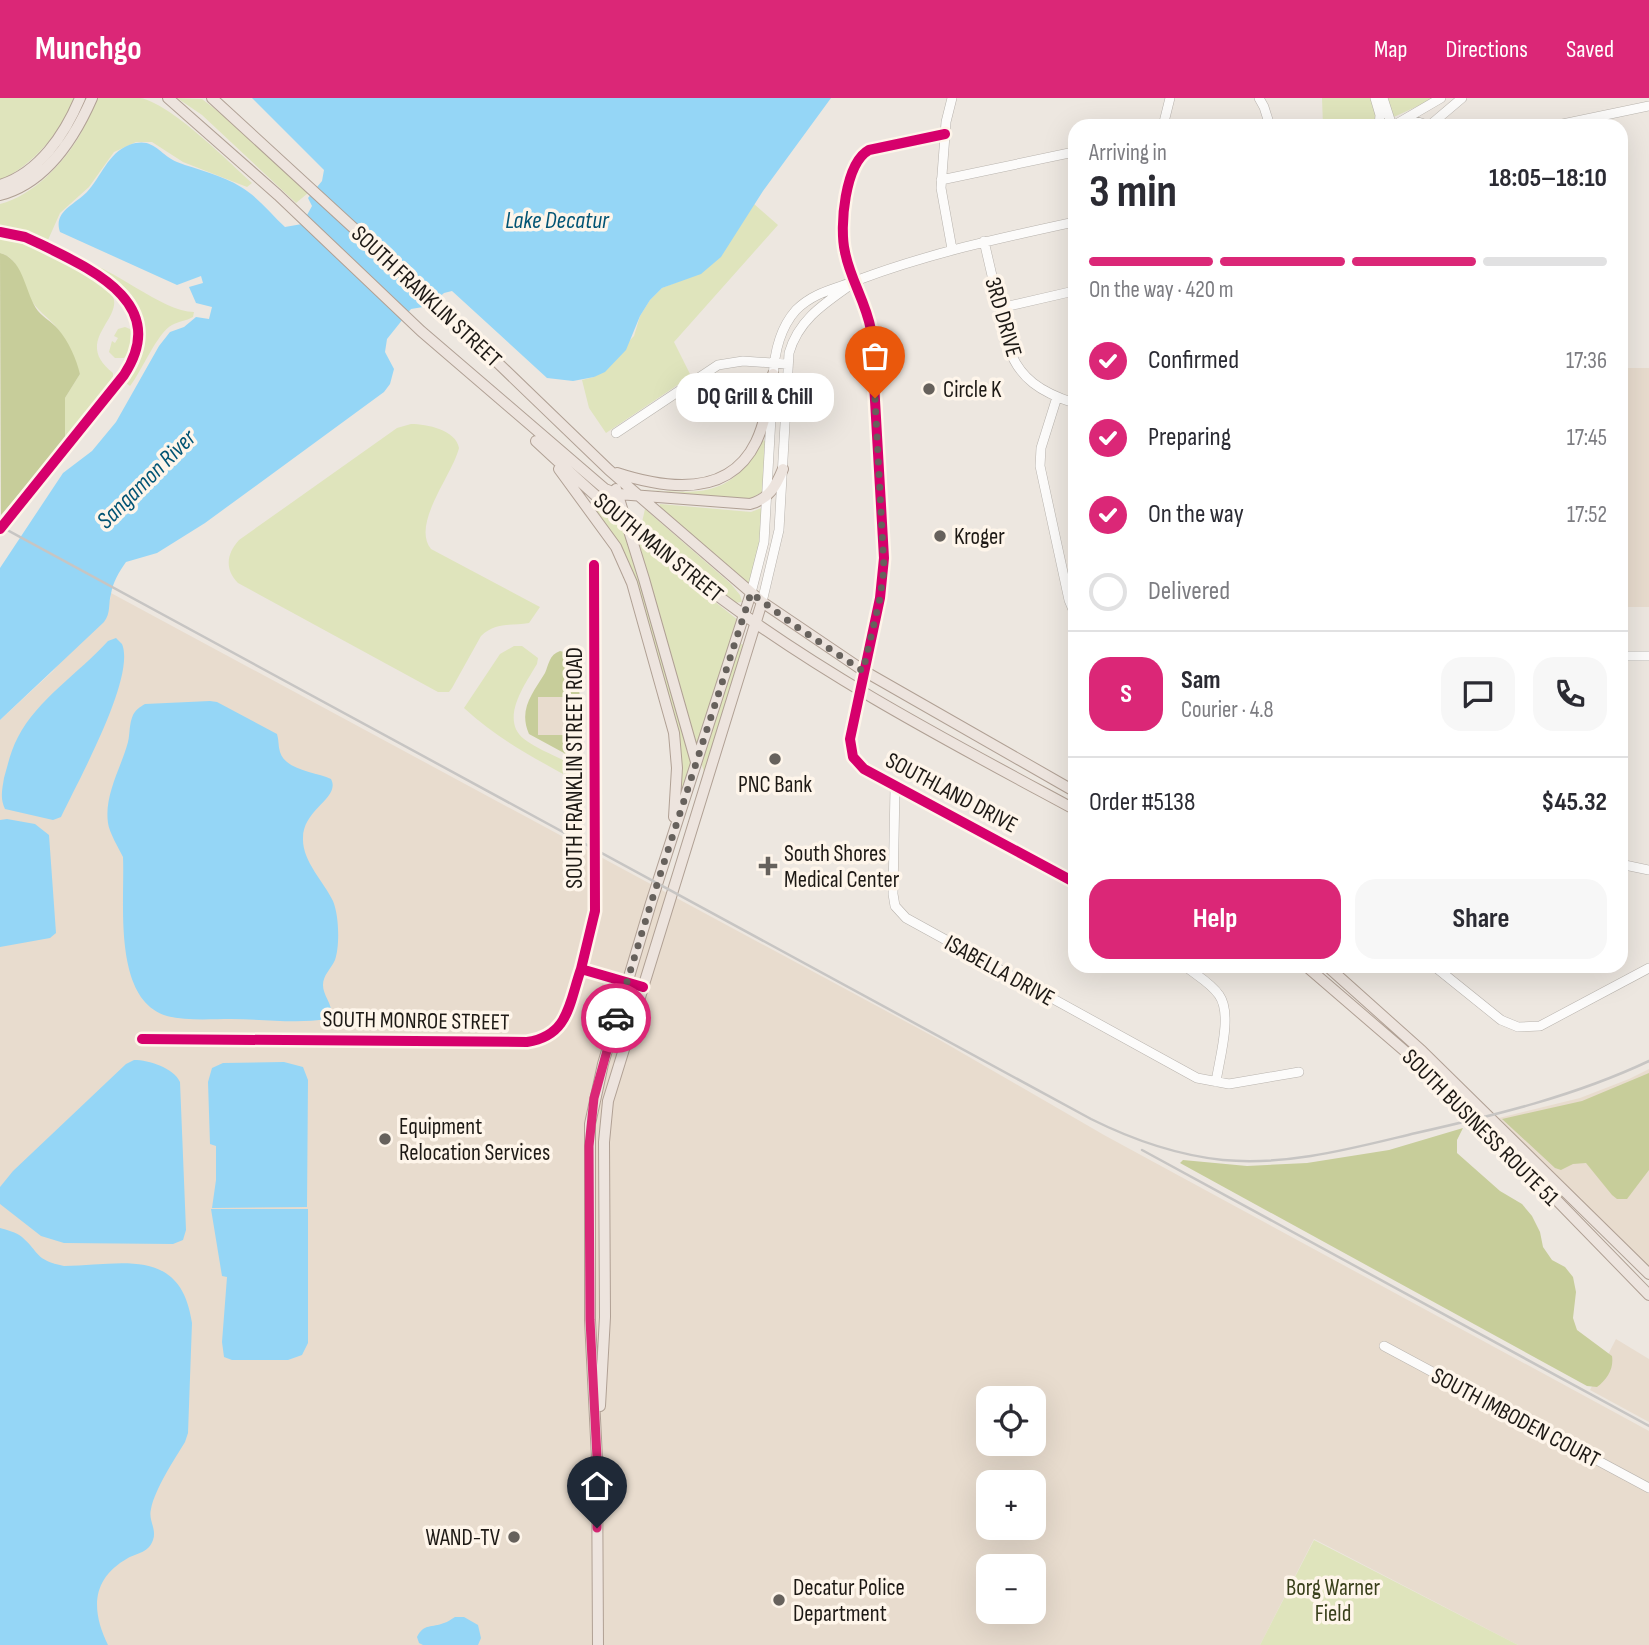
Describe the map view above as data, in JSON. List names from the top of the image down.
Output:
{
  "streets": {
    "main road": ["SOUTH FRANKLIN STREET", "SOUTH MAIN STREET", "SOUTH BUSINESS ROUTE 51"],
    "street": [
      "3RD DRIVE",
      "SOUTH FRANKLIN STREET ROAD",
      "SOUTHLAND DRIVE",
      "ISABELLA DRIVE",
      "SOUTH MONROE STREET",
      "SOUTH IMBODEN COURT"
    ]
  },
  "crossings": [
    ["SOUTH FRANKLIN STREET", "SOUTH MAIN STREET"],
    ["SOUTH MAIN STREET", "SOUTHLAND DRIVE"],
    ["SOUTH FRANKLIN STREET ROAD", "SOUTH MONROE STREET"],
    ["SOUTHLAND DRIVE", "ISABELLA DRIVE"]
  ],
  "water": ["Lake Decatur", "Sangamon River"],
  "parks": ["Borg Warner Field"],
  "places": {
    "other": [
      "Circle K",
      "DQ Grill & Chill",
      "Kroger",
      "PNC Bank",
      "Equipment Relocation Services",
      "WAND-TV",
      "Decatur Police Department"
    ],
    "health": ["South Shores Medical Center"]
  },
  "page": {
    "header": "Munchgo",
    "nav": ["Map", "Directions", "Saved"],
    "heading": ["3 min", "Arriving in", "18:05–18:10"],
    "panel": [
      "Sam",
      "Courier · 4.8",
      "Order #5138",
      "$45.32"
    ],
    "bar": "On the way · 420 m",
    "list": [
      ["Confirmed", "17:36"],
      ["Preparing", "17:45"],
      ["On the way", "17:52"],
      "Delivered"
    ],
    "bubble": "DQ Grill & Chill",
    "round": "S",
    "buttons": ["Help", "Share"],
    "map_buttons": ["+", "−"]
  }
}
